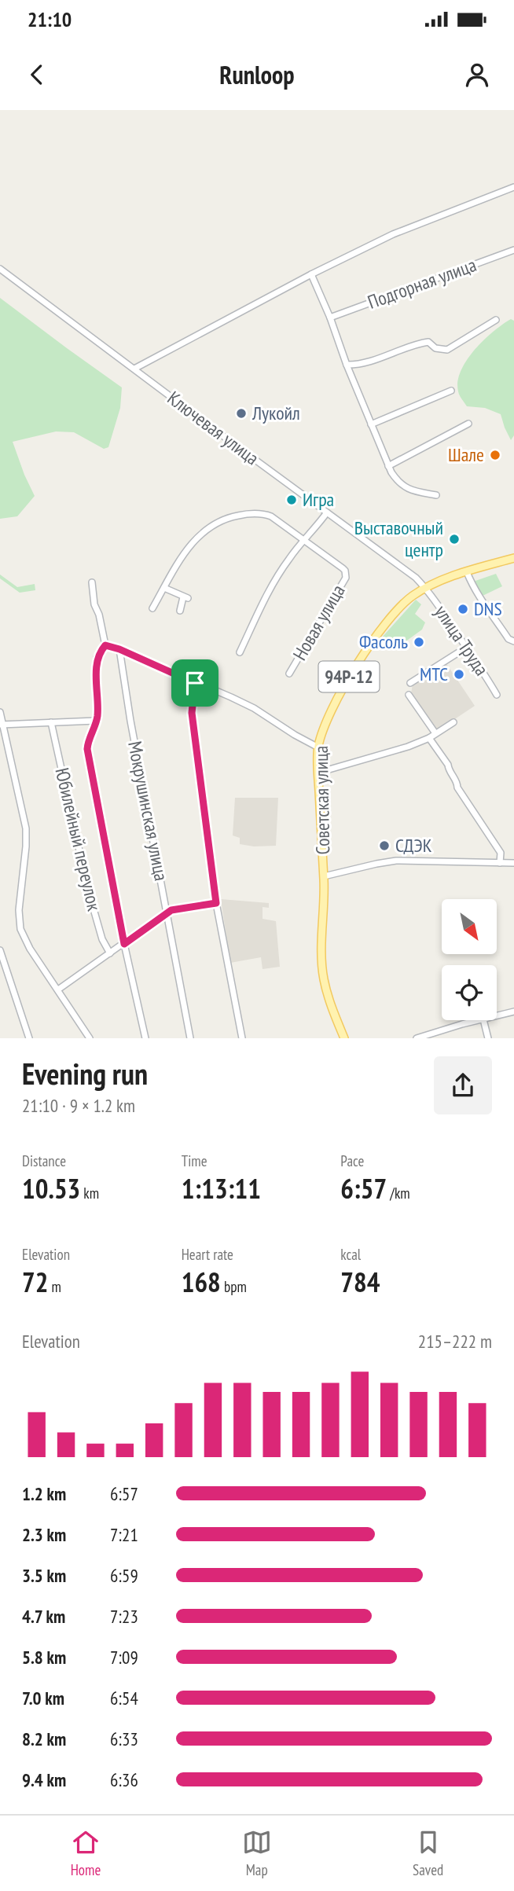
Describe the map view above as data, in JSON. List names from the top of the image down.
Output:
{
  "streets": {
    "main road": ["94Р-12", "Советская улица"],
    "street": [
      "Подгорная улица",
      "Ключевая улица",
      "Новая улица",
      "улица Труда",
      "Мокрушинская улица",
      "Юбилейный переулок"
    ]
  },
  "crossings": [
    ["Ключевая улица", "улица Труда"],
    ["Ключевая улица", "Советская улица"],
    ["улица Труда", "Советская улица"]
  ],
  "places": [
    "Лукойл",
    "Шале",
    "Игра",
    "Выставочный центр",
    "DNS",
    "Фасоль",
    "МТС",
    "СДЭК"
  ],
  "north": "bottom right",
  "page": {
    "status": "21:10",
    "header": "Runloop",
    "heading": ["Evening run", "21:10 · 9 × 1.2 km"],
    "stats": [
      ["Distance", "10.53 km"],
      ["Time", "1:13:11"],
      ["Pace", "6:57 /km"],
      ["Elevation", "72 m"],
      ["Heart rate", "168 bpm"],
      ["kcal", "784"]
    ],
    "chart": ["Elevation", "215–222 m"],
    "list": [
      {
        "name": "1.2 km",
        "note": "6:57"
      },
      {
        "name": "2.3 km",
        "note": "7:21"
      },
      {
        "name": "3.5 km",
        "note": "6:59"
      },
      {
        "name": "4.7 km",
        "note": "7:23"
      },
      {
        "name": "5.8 km",
        "note": "7:09"
      },
      {
        "name": "7.0 km",
        "note": "6:54"
      },
      {
        "name": "8.2 km",
        "note": "6:33"
      },
      {
        "name": "9.4 km",
        "note": "6:36"
      }
    ],
    "tabs": ["Home", "Map", "Saved"]
  }
}
